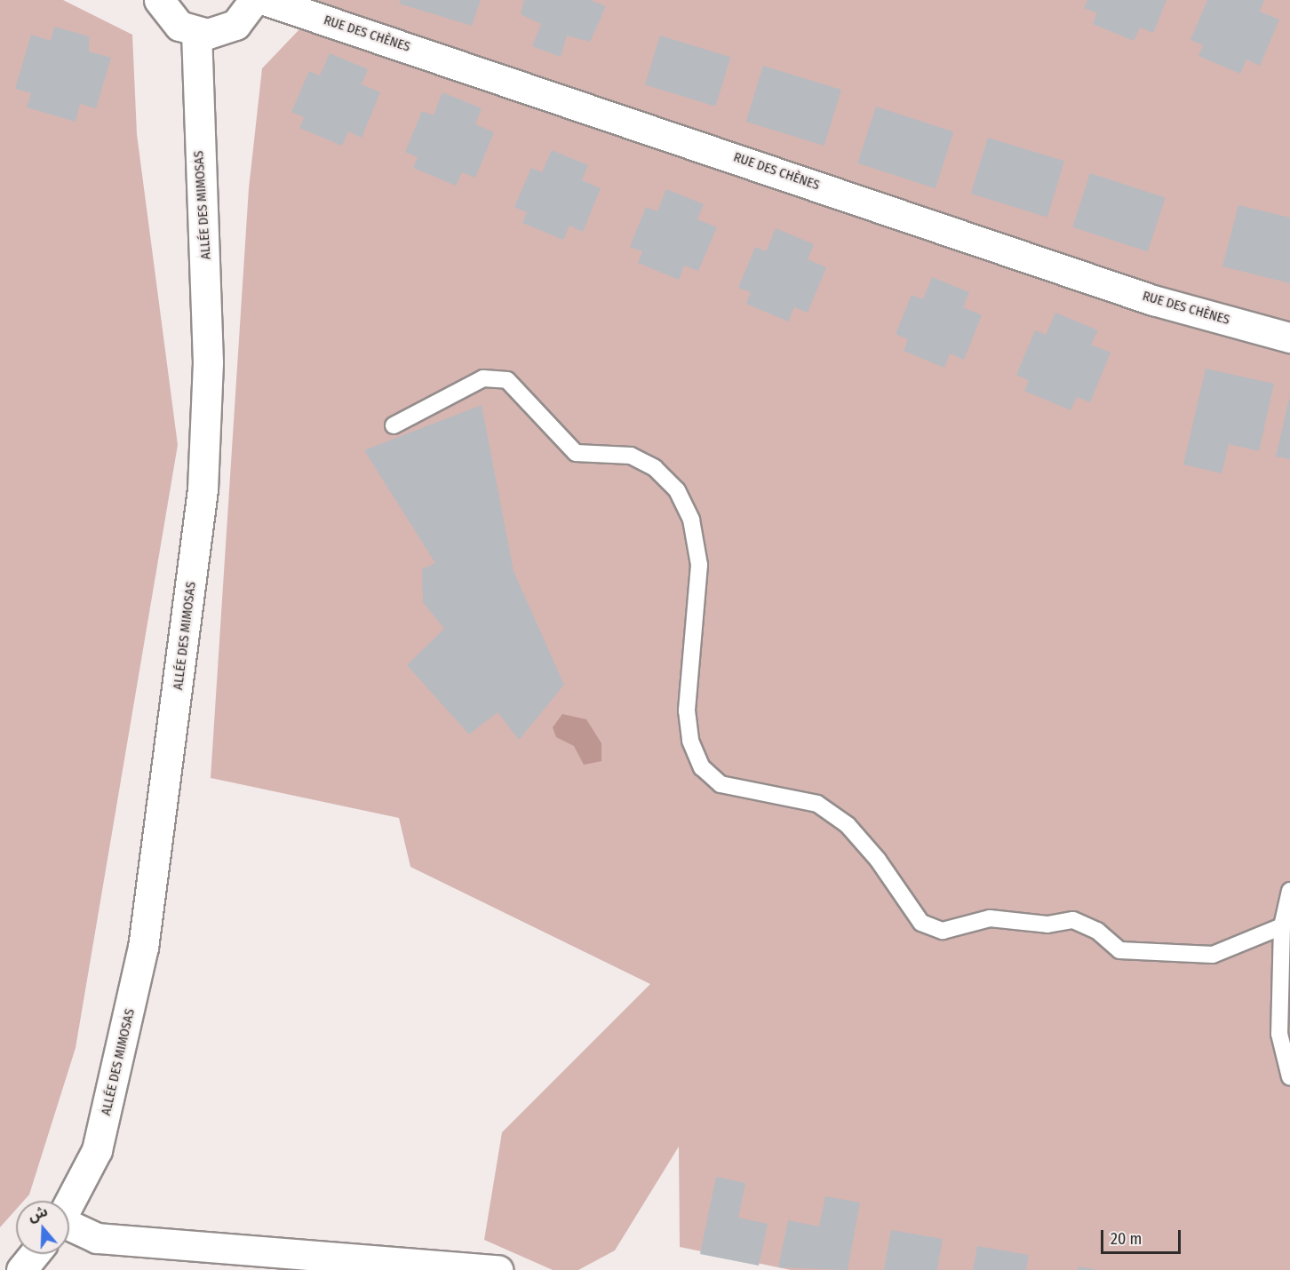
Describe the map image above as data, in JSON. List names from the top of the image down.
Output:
{
  "streets": {
    "street": ["RUE DES CHÈNES", "ALLÉE DES MIMOSAS"]
  },
  "scale_bar": "20 m",
  "north": "top"
}
